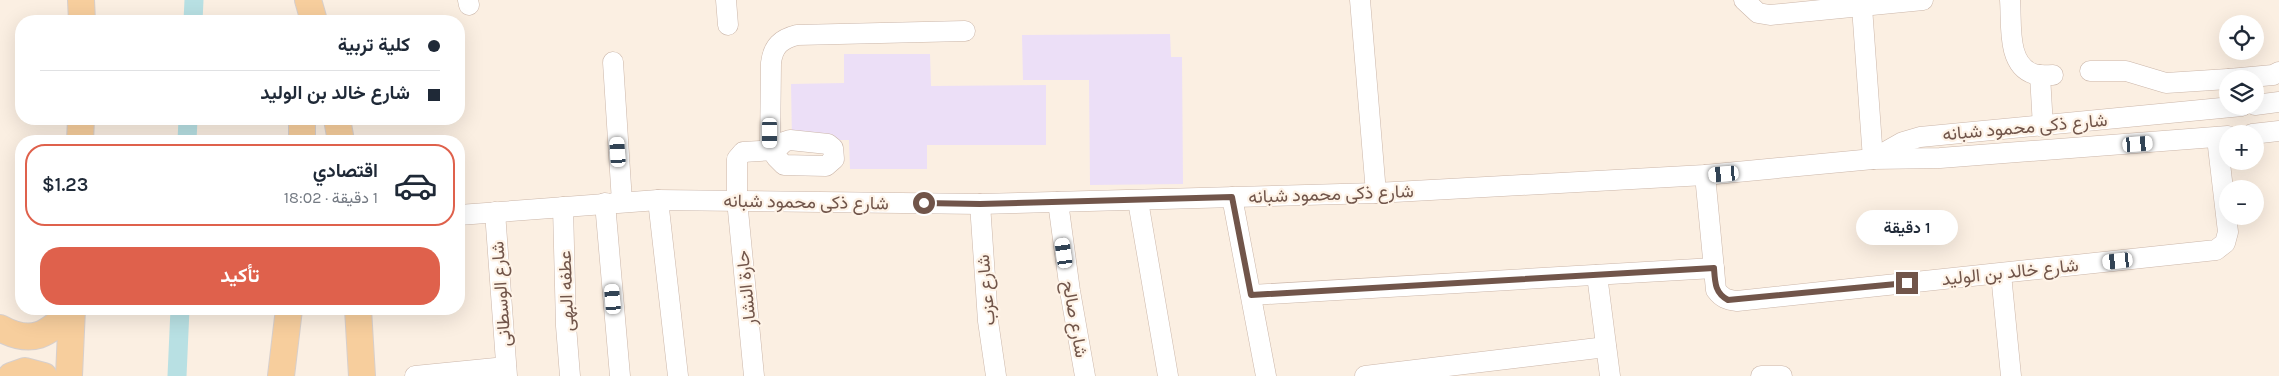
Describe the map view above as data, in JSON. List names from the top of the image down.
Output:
{
  "streets": {
    "street": [
      "شارع ذكى محمود شبانه",
      "شارع خالد بن الوليد",
      "حارة النشار",
      "شارع عزب",
      "عطفه البهى",
      "شارع الوسطانى",
      "شارع صالح"
    ]
  },
  "crossings": [
    ["شارع ذكى محمود شبانه", "شارع خالد بن الوليد"],
    ["شارع ذكى محمود شبانه", "حارة النشار"],
    ["شارع ذكى محمود شبانه", "شارع عزب"],
    ["شارع ذكى محمود شبانه", "عطفه البهى"],
    ["شارع ذكى محمود شبانه", "شارع الوسطانى"],
    ["شارع ذكى محمود شبانه", "شارع صالح"]
  ],
  "page": {
    "map_buttons": ["+", "−"],
    "banner": ["كلية تربية", "شارع خالد بن الوليد"],
    "list": [
      {
        "name": "اقتصادي",
        "note": "1 دقيقة · 18:02",
        "value": "$1.23"
      }
    ],
    "bubble": "1 دقيقة",
    "buttons": "تأكيد"
  }
}
